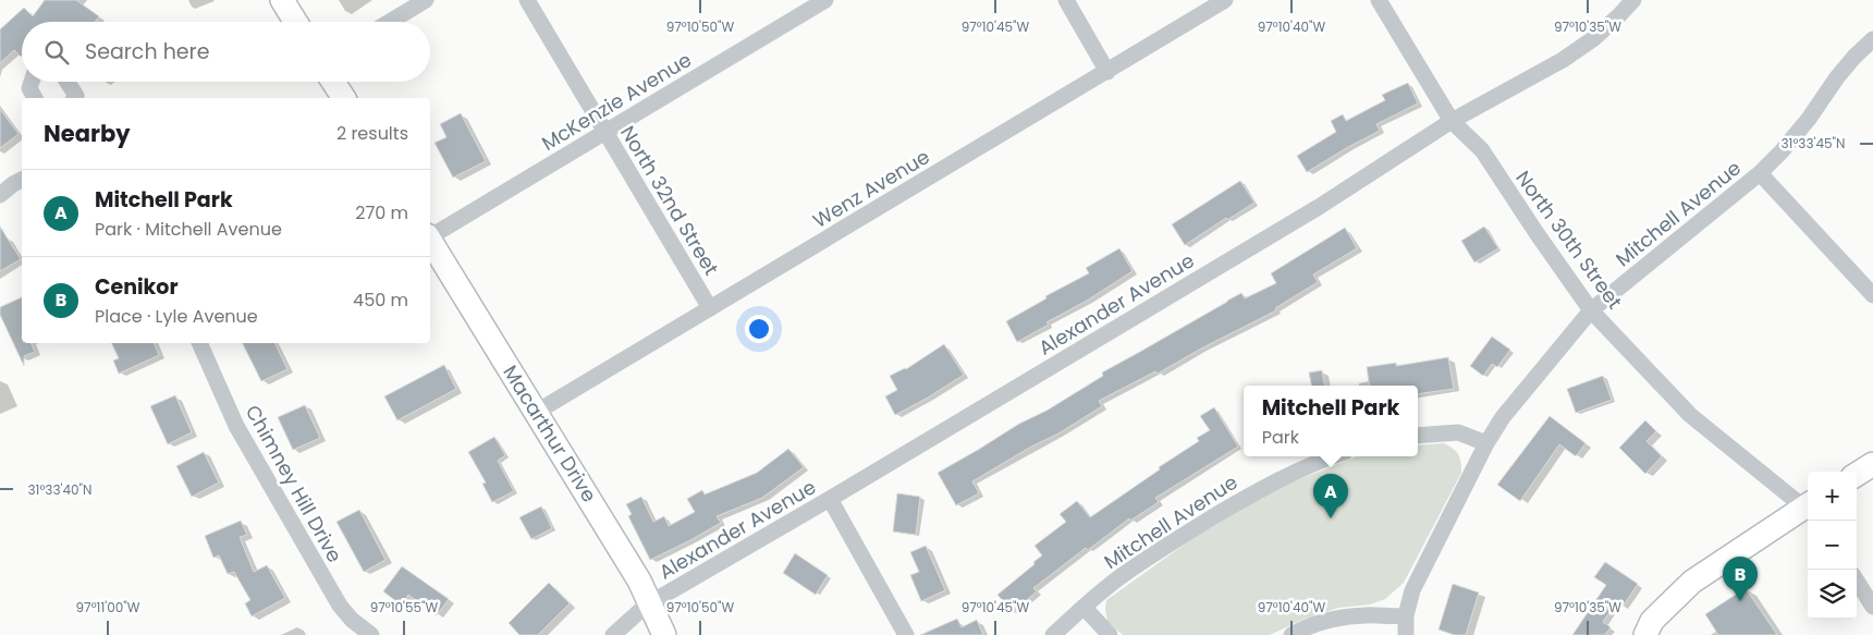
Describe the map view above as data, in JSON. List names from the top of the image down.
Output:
{
  "streets": {
    "main road": ["Macarthur Drive"],
    "street": [
      "McKenzie Avenue",
      "Wenz Avenue",
      "North 32nd Street",
      "Mitchell Avenue",
      "North 30th Street",
      "Alexander Avenue",
      "Chimney Hill Drive"
    ]
  },
  "crossings": [
    ["McKenzie Avenue", "North 32nd Street"],
    ["Wenz Avenue", "North 32nd Street"],
    ["Wenz Avenue", "Macarthur Drive"],
    ["Mitchell Avenue", "North 30th Street"],
    ["North 30th Street", "Alexander Avenue"],
    ["Alexander Avenue", "Macarthur Drive"]
  ],
  "page": {
    "search": "Search here",
    "heading": ["Nearby", "2 results"],
    "list": [
      {
        "mark": "A",
        "name": "Mitchell Park",
        "note": "Park · Mitchell Avenue",
        "value": "270 m"
      },
      {
        "mark": "B",
        "name": "Cenikor",
        "note": "Place · Lyle Avenue",
        "value": "450 m"
      }
    ],
    "popup": ["Mitchell Park", "Park"],
    "map_buttons": ["+", "−"],
    "pins": ["A", "B"]
  },
  "coordinates": [
    "97°10'50\"W",
    "97°10'45\"W",
    "97°10'40\"W",
    "97°10'35\"W",
    "31°33'45\"N",
    "31°33'40\"N",
    "97°11'00\"W",
    "97°10'55\"W"
  ]
}
